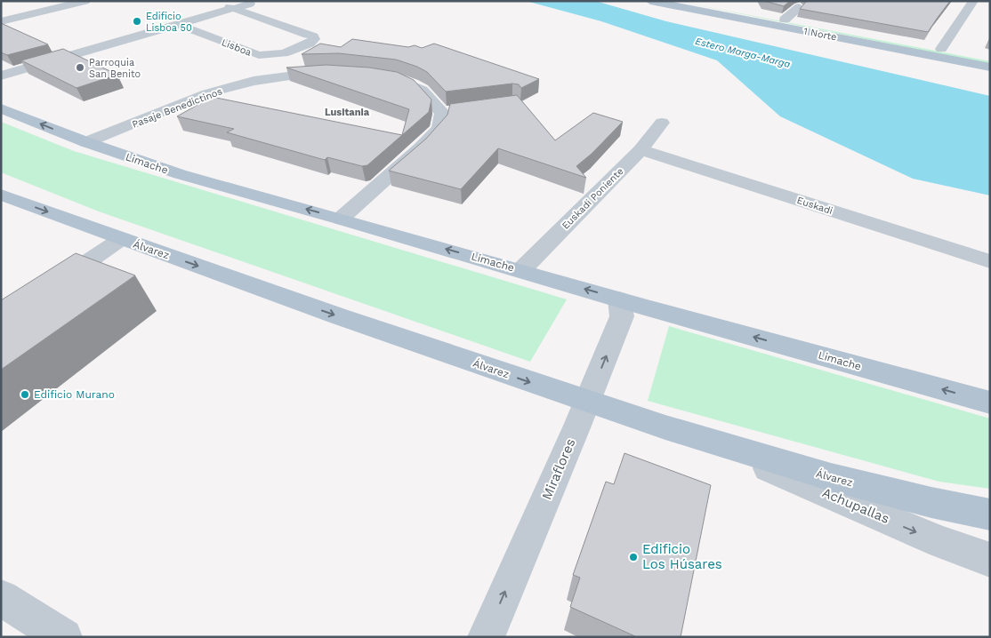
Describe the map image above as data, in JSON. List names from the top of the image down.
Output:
{
  "streets": {
    "main road": ["1 Norte", "Limache", "Álvarez"],
    "street": [
      "Lisboa",
      "Pasaje Benedictinos",
      "Euskadi Poniente",
      "Euskadi",
      "Miraflores",
      "Achupallas"
    ]
  },
  "crossings": [
    ["Pasaje Benedictinos", "Limache"],
    ["Limache", "Euskadi Poniente"],
    ["Limache", "Miraflores"],
    ["Euskadi Poniente", "Euskadi"],
    ["Álvarez", "Miraflores"],
    ["Álvarez", "Achupallas"]
  ],
  "one_way": [
    "Limache",
    "Álvarez",
    "Miraflores",
    "Achupallas"
  ],
  "districts": ["Lusitania"],
  "water": ["Estero Marga-Marga"],
  "places": [
    "Edificio Lisboa 50",
    "Parroquia San Benito",
    "Edificio Murano",
    "Edificio Los Húsares"
  ]
}
